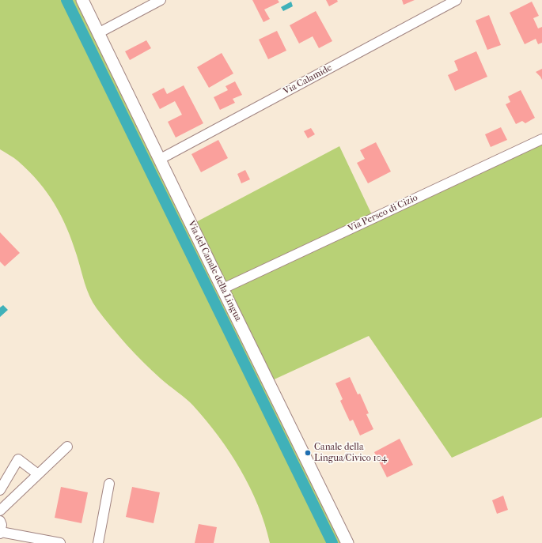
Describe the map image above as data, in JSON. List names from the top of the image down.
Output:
{
  "streets": {
    "street": ["Via Calamide", "Via Perseo di Cizio", "Via del Canale della Lingua"]
  },
  "crossings": [
    ["Via Calamide", "Via del Canale della Lingua"],
    ["Via Perseo di Cizio", "Via del Canale della Lingua"]
  ],
  "places": ["Canale della Lingua/Civico 104"]
}
